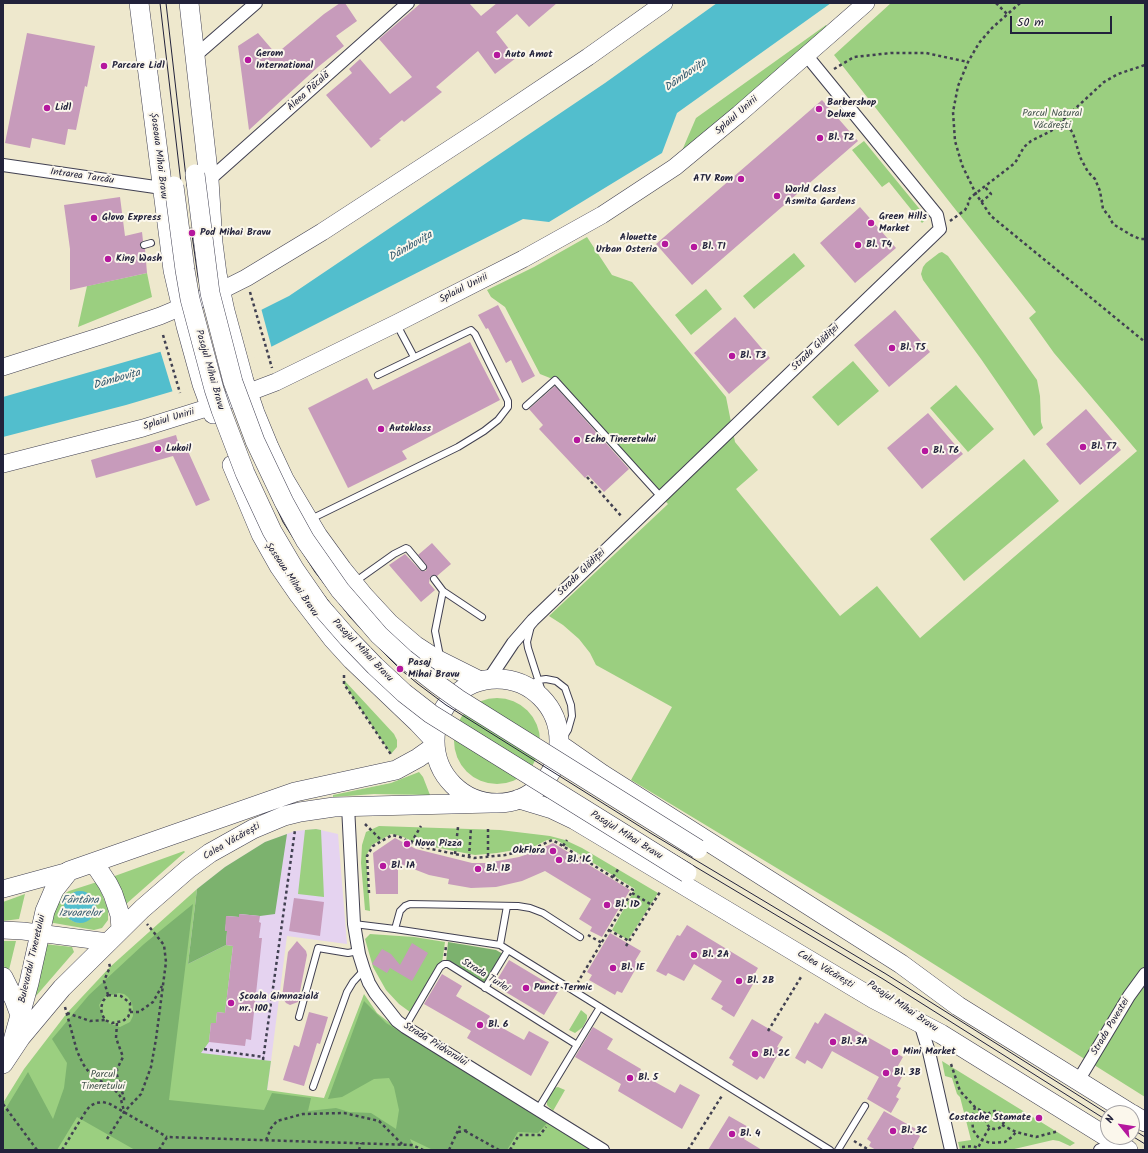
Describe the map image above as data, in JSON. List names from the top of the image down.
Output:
{
  "streets": {
    "main road": [
      "Splaiul Unirii",
      "Șoseaua Mihai Bravu",
      "Pasajul Mihai Bravu",
      "Calea Văcărești",
      "Bulevardul Tineretului"
    ],
    "street": [
      "Aleea Păcală",
      "Intrarea Tarcău",
      "Strada Glădiței",
      "Strada Povestei",
      "Strada Pridvorului"
    ],
    "lane": ["Strada Turlei"]
  },
  "crossings": [
    ["Splaiul Unirii", "Șoseaua Mihai Bravu"],
    ["Splaiul Unirii", "Strada Glădiței"],
    ["Șoseaua Mihai Bravu", "Intrarea Tarcău"],
    ["Șoseaua Mihai Bravu", "Strada Glădiței"],
    ["Șoseaua Mihai Bravu", "Calea Văcărești"],
    ["Strada Glădiței", "Calea Văcărești"],
    ["Pasajul Mihai Bravu", "Calea Văcărești"],
    ["Calea Văcărești", "Bulevardul Tineretului"],
    ["Calea Văcărești", "Strada Pridvorului"]
  ],
  "water": ["Dâmbovița", "Fântâna Izvoarelor"],
  "parks": ["Parcul Natural Văcărești", "Parcul Tineretului"],
  "places": [
    "Auto Amot",
    "Gerom International",
    "Parcare Lidl",
    "Lidl",
    "Barbershop Deluxe",
    "Bl. T2",
    "ATV Rom",
    "World Class Asmita Gardens",
    "Glovo Express",
    "Green Hills Market",
    "Pod Mihai Bravu",
    "Alouette Urban Osteria",
    "Bl. T4",
    "Bl. T1",
    "King Wash",
    "Bl. T5",
    "Bl. T3",
    "Autoklass",
    "Echo Tineretului",
    "Bl. T7",
    "Lukoil",
    "Bl. T6",
    "Pasaj Mihai Bravu",
    "Nova Pizza",
    "OkFlora",
    "Bl. 1C",
    "Bl. 1A",
    "Bl. 1B",
    "Bl. 1D",
    "Bl. 2A",
    "Bl. 1E",
    "Bl. 2B",
    "Punct Termic",
    "Școala Gimnazială nr. 100",
    "Bl. 6",
    "Bl. 3A",
    "Mini Market",
    "Bl. 2C",
    "Bl. 3B",
    "Bl. 5",
    "Costache Stamate",
    "Bl. 3C",
    "Bl. 4"
  ],
  "scale_bar": "50 m",
  "north": "top left"
}
